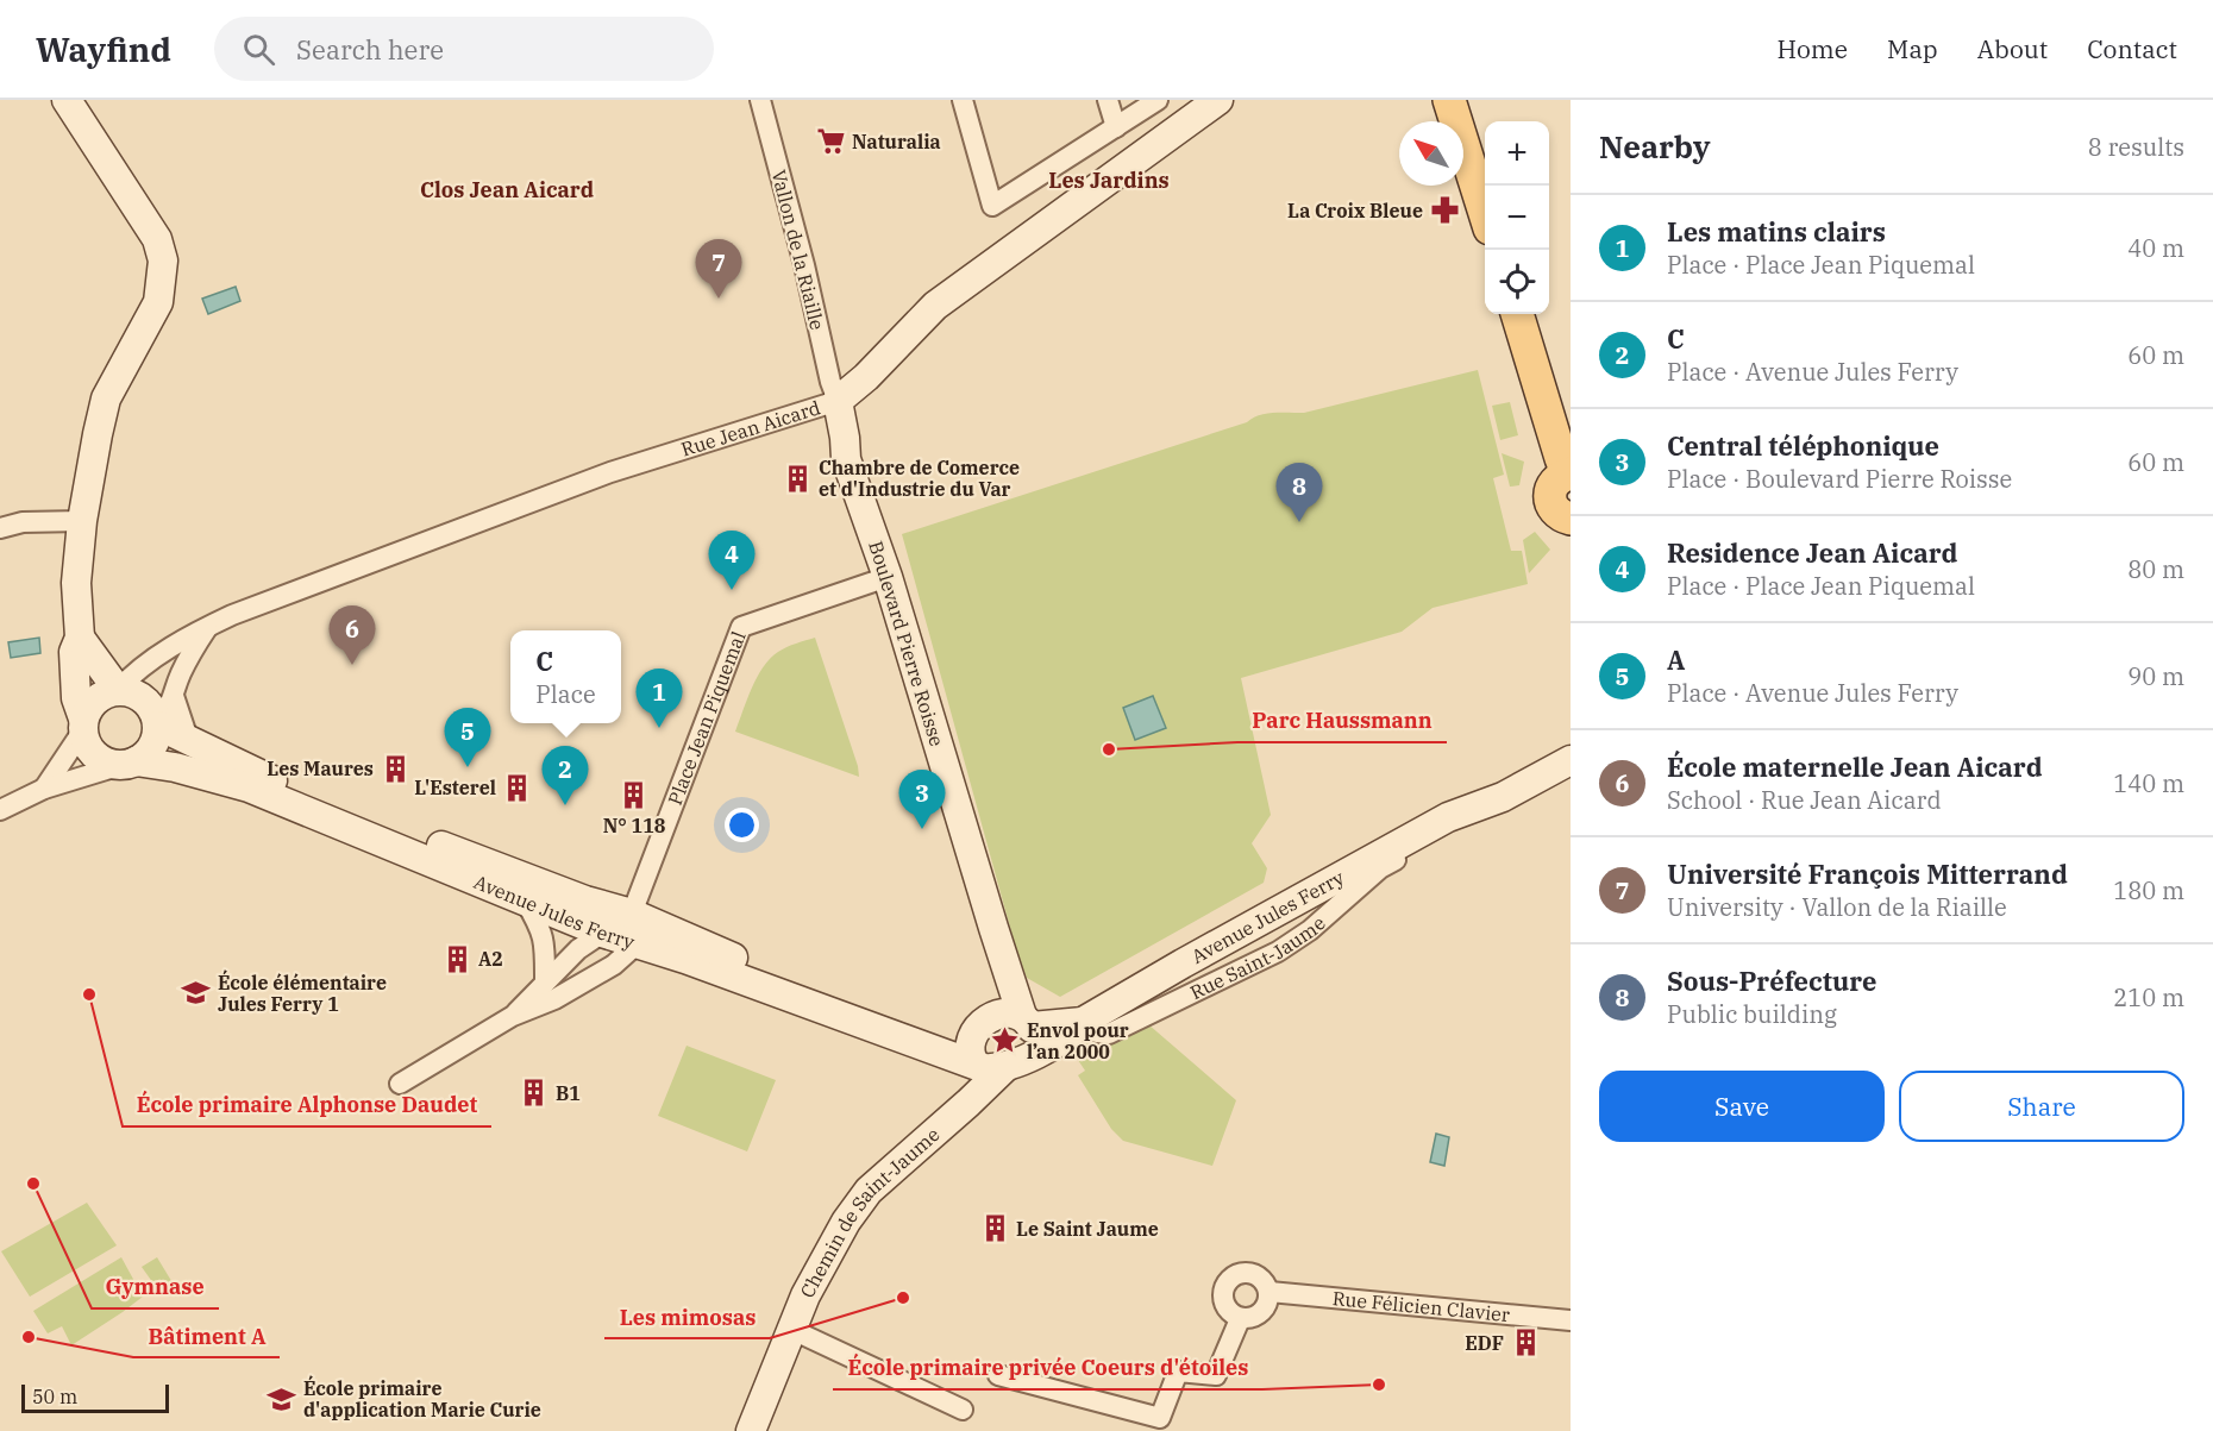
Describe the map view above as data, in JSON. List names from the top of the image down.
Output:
{
  "streets": {
    "street": [
      "Vallon de la Riaille",
      "Rue Jean Aicard",
      "Boulevard Pierre Roisse",
      "Place Jean Piquemal",
      "Avenue Jules Ferry",
      "Chemin de Saint-Jaume",
      "Rue Félicien Clavier"
    ]
  },
  "crossings": [
    ["Vallon de la Riaille", "Rue Jean Aicard"],
    ["Vallon de la Riaille", "Boulevard Pierre Roisse"],
    ["Rue Jean Aicard", "Boulevard Pierre Roisse"],
    ["Rue Jean Aicard", "Avenue Jules Ferry"],
    ["Boulevard Pierre Roisse", "Place Jean Piquemal"],
    ["Boulevard Pierre Roisse", "Avenue Jules Ferry"],
    ["Place Jean Piquemal", "Avenue Jules Ferry"],
    ["Avenue Jules Ferry", "Chemin de Saint-Jaume"]
  ],
  "districts": ["Les Jardins", "Clos Jean Aicard"],
  "places": {
    "supermarket": ["Naturalia"],
    "pharmacy": ["La Croix Bleue"],
    "building": [
      "Chambre de Comerce et d'Industrie du Var",
      "Les Maures",
      "L'Esterel",
      "N° 118",
      "A2",
      "B1",
      "Le Saint Jaume",
      "EDF"
    ],
    "other": [
      "Parc Haussmann",
      "École primaire Alphonse Daudet",
      "Gymnase",
      "Les mimosas",
      "Bâtiment A",
      "École primaire privée Coeurs d'étoiles"
    ],
    "school or university": ["École élémentaire Jules Ferry 1", "École primaire d'application Marie Curie"],
    "place": ["Envol pour l’an 2000"]
  },
  "scale_bar": "50 m",
  "north": "top left",
  "page": {
    "header": "Wayfind",
    "search": "Search here",
    "nav": [
      "Home",
      "Map",
      "About",
      "Contact"
    ],
    "heading": ["Nearby", "8 results"],
    "map_buttons": ["+", "−"],
    "list": [
      {
        "mark": "1",
        "name": "Les matins clairs",
        "note": "Place · Place Jean Piquemal",
        "value": "40 m"
      },
      {
        "mark": "2",
        "name": "C",
        "note": "Place · Avenue Jules Ferry",
        "value": "60 m"
      },
      {
        "mark": "3",
        "name": "Central téléphonique",
        "note": "Place · Boulevard Pierre Roisse",
        "value": "60 m"
      },
      {
        "mark": "4",
        "name": "Residence Jean Aicard",
        "note": "Place · Place Jean Piquemal",
        "value": "80 m"
      },
      {
        "mark": "5",
        "name": "A",
        "note": "Place · Avenue Jules Ferry",
        "value": "90 m"
      },
      {
        "mark": "6",
        "name": "École maternelle Jean Aicard",
        "note": "School · Rue Jean Aicard",
        "value": "140 m"
      },
      {
        "mark": "7",
        "name": "Université François Mitterrand",
        "note": "University · Vallon de la Riaille",
        "value": "180 m"
      },
      {
        "mark": "8",
        "name": "Sous-Préfecture",
        "note": "Public building",
        "value": "210 m"
      }
    ],
    "pins": [
      "7",
      "8",
      "4",
      "6",
      "1",
      "5",
      "2",
      "3"
    ],
    "popup": ["C", "Place"],
    "buttons": ["Save", "Share"],
    "scale": "50 m"
  }
}
